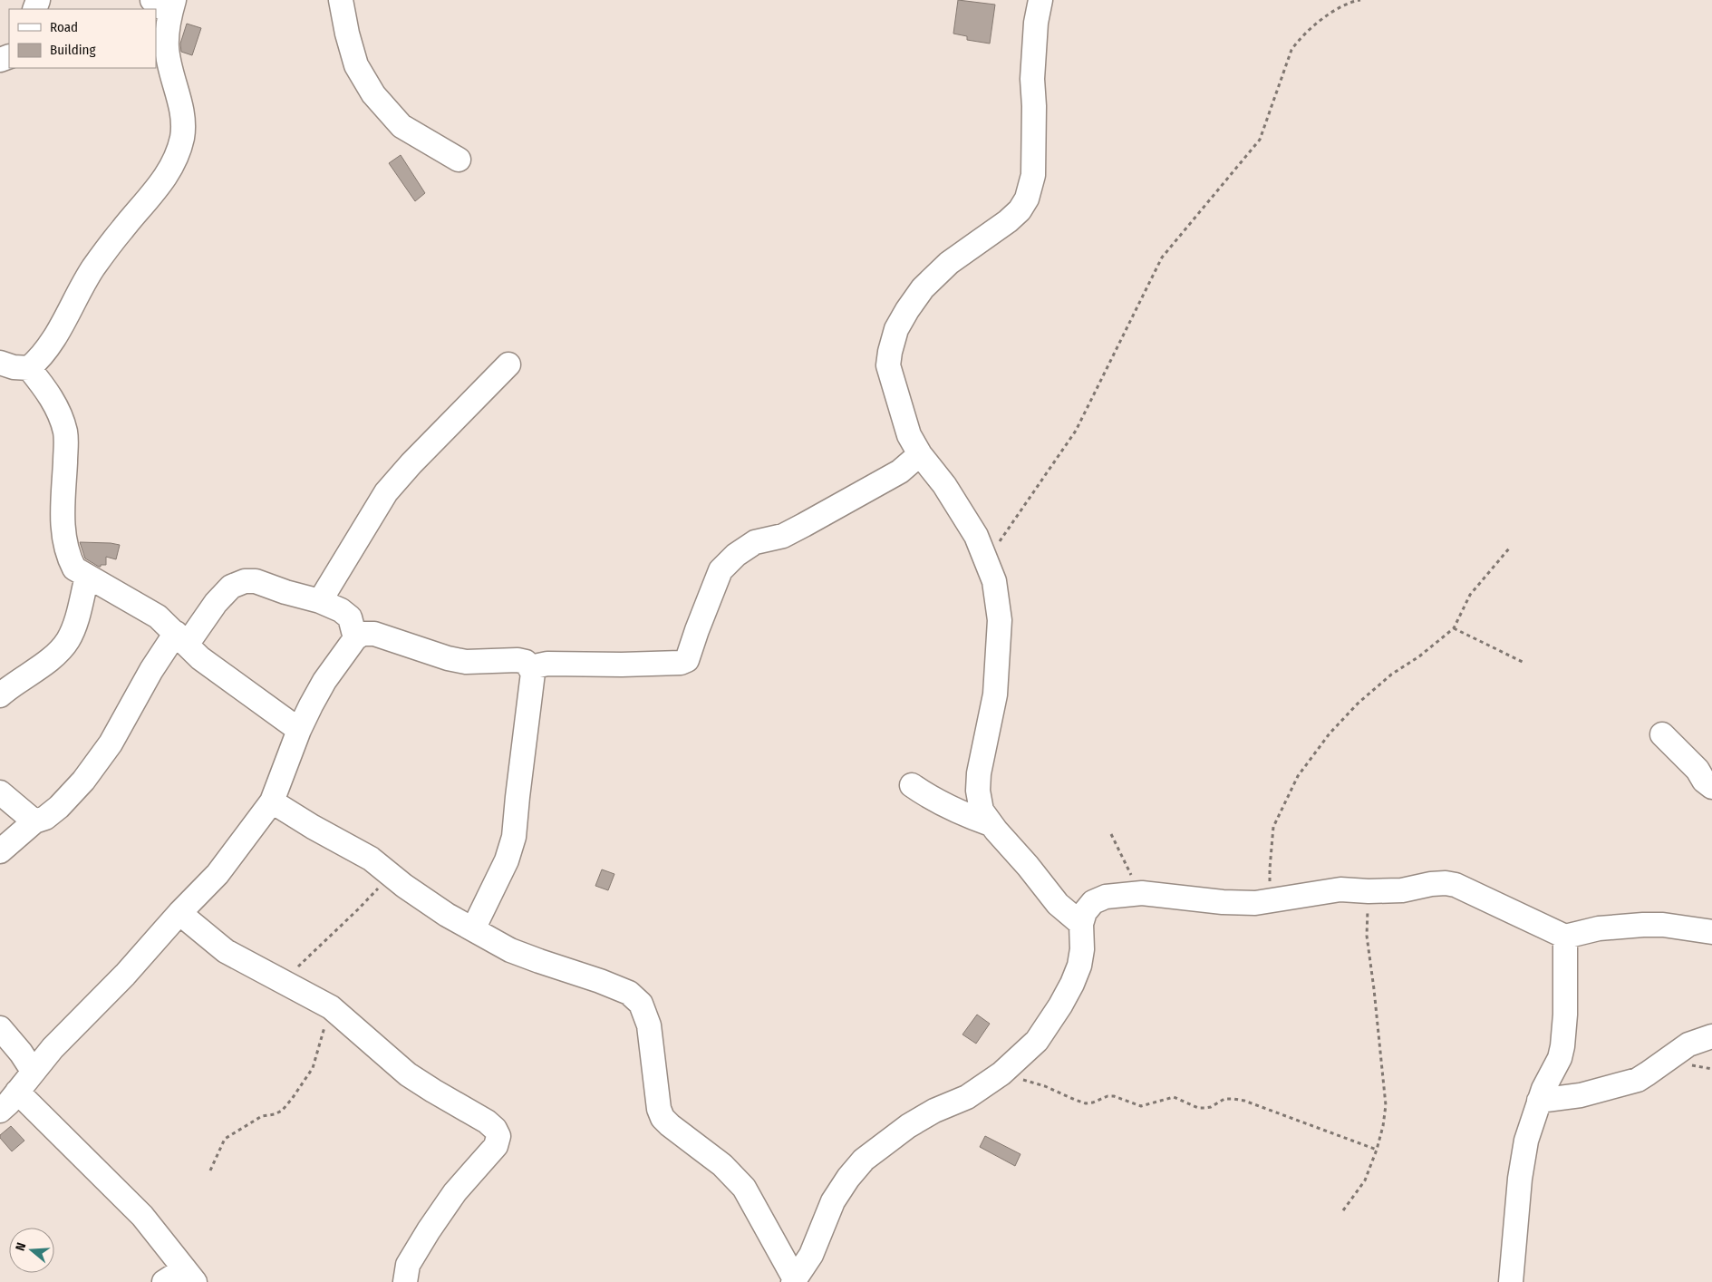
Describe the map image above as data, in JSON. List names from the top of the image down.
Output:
{
  "legend": ["Road", "Building"],
  "north": "left"
}
